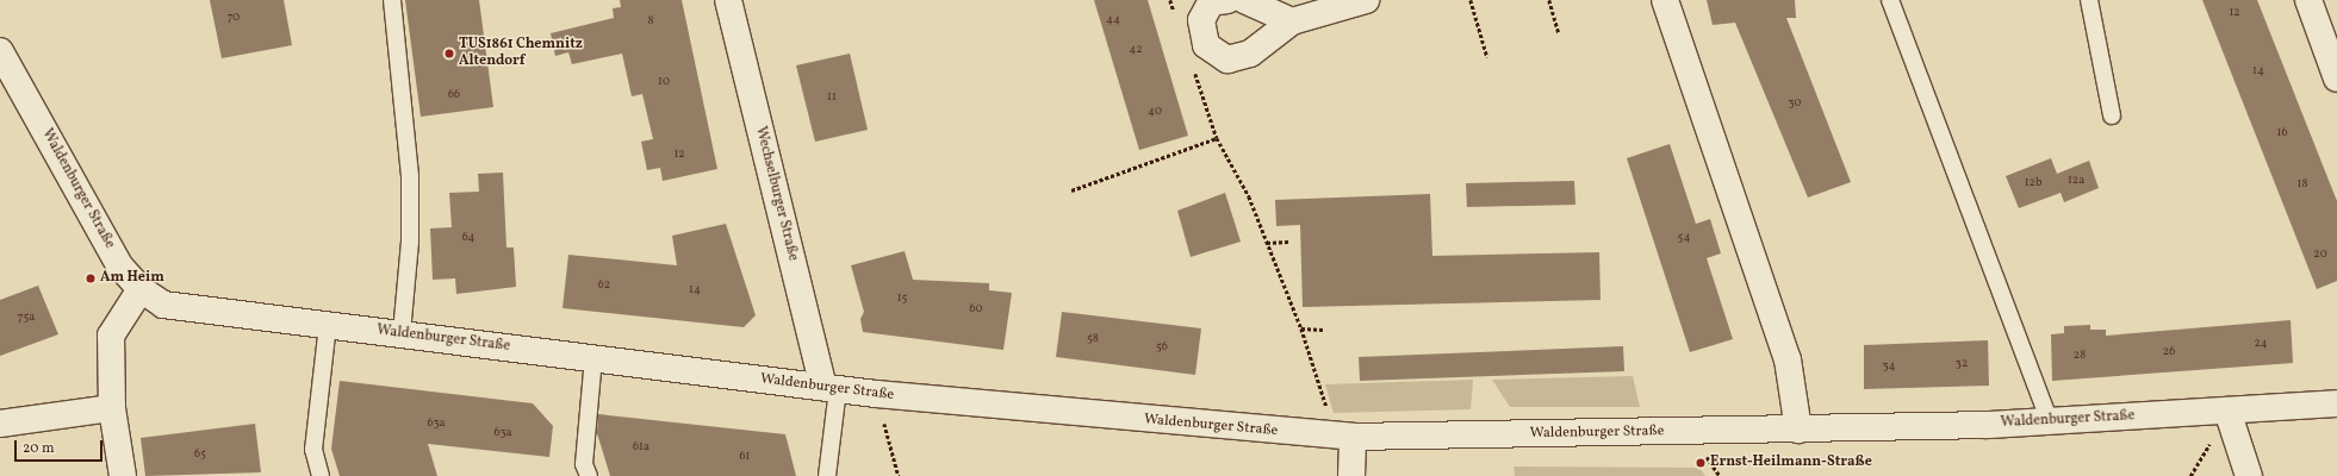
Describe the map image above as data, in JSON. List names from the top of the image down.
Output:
{
  "streets": {
    "street": ["Waldenburger Straße", "Wechselburger Straße"]
  },
  "crossings": [
    ["Waldenburger Straße", "Wechselburger Straße"]
  ],
  "places": ["TUS1861 Chemnitz Altendorf", "Am Heim", "Ernst-Heilmann-Straße"],
  "house_numbers": [
    "12",
    "70",
    "44",
    "8",
    "42",
    "14",
    "10",
    "66",
    "11",
    "30",
    "40",
    "16",
    "12",
    "12a",
    "12b",
    "18",
    "64",
    "54",
    "20",
    "62",
    "14",
    "15",
    "60",
    "75a",
    "58",
    "24",
    "56",
    "26",
    "28",
    "32",
    "34",
    "63a",
    "63a",
    "61a",
    "65",
    "61"
  ],
  "scale_bar": "20 m"
}
